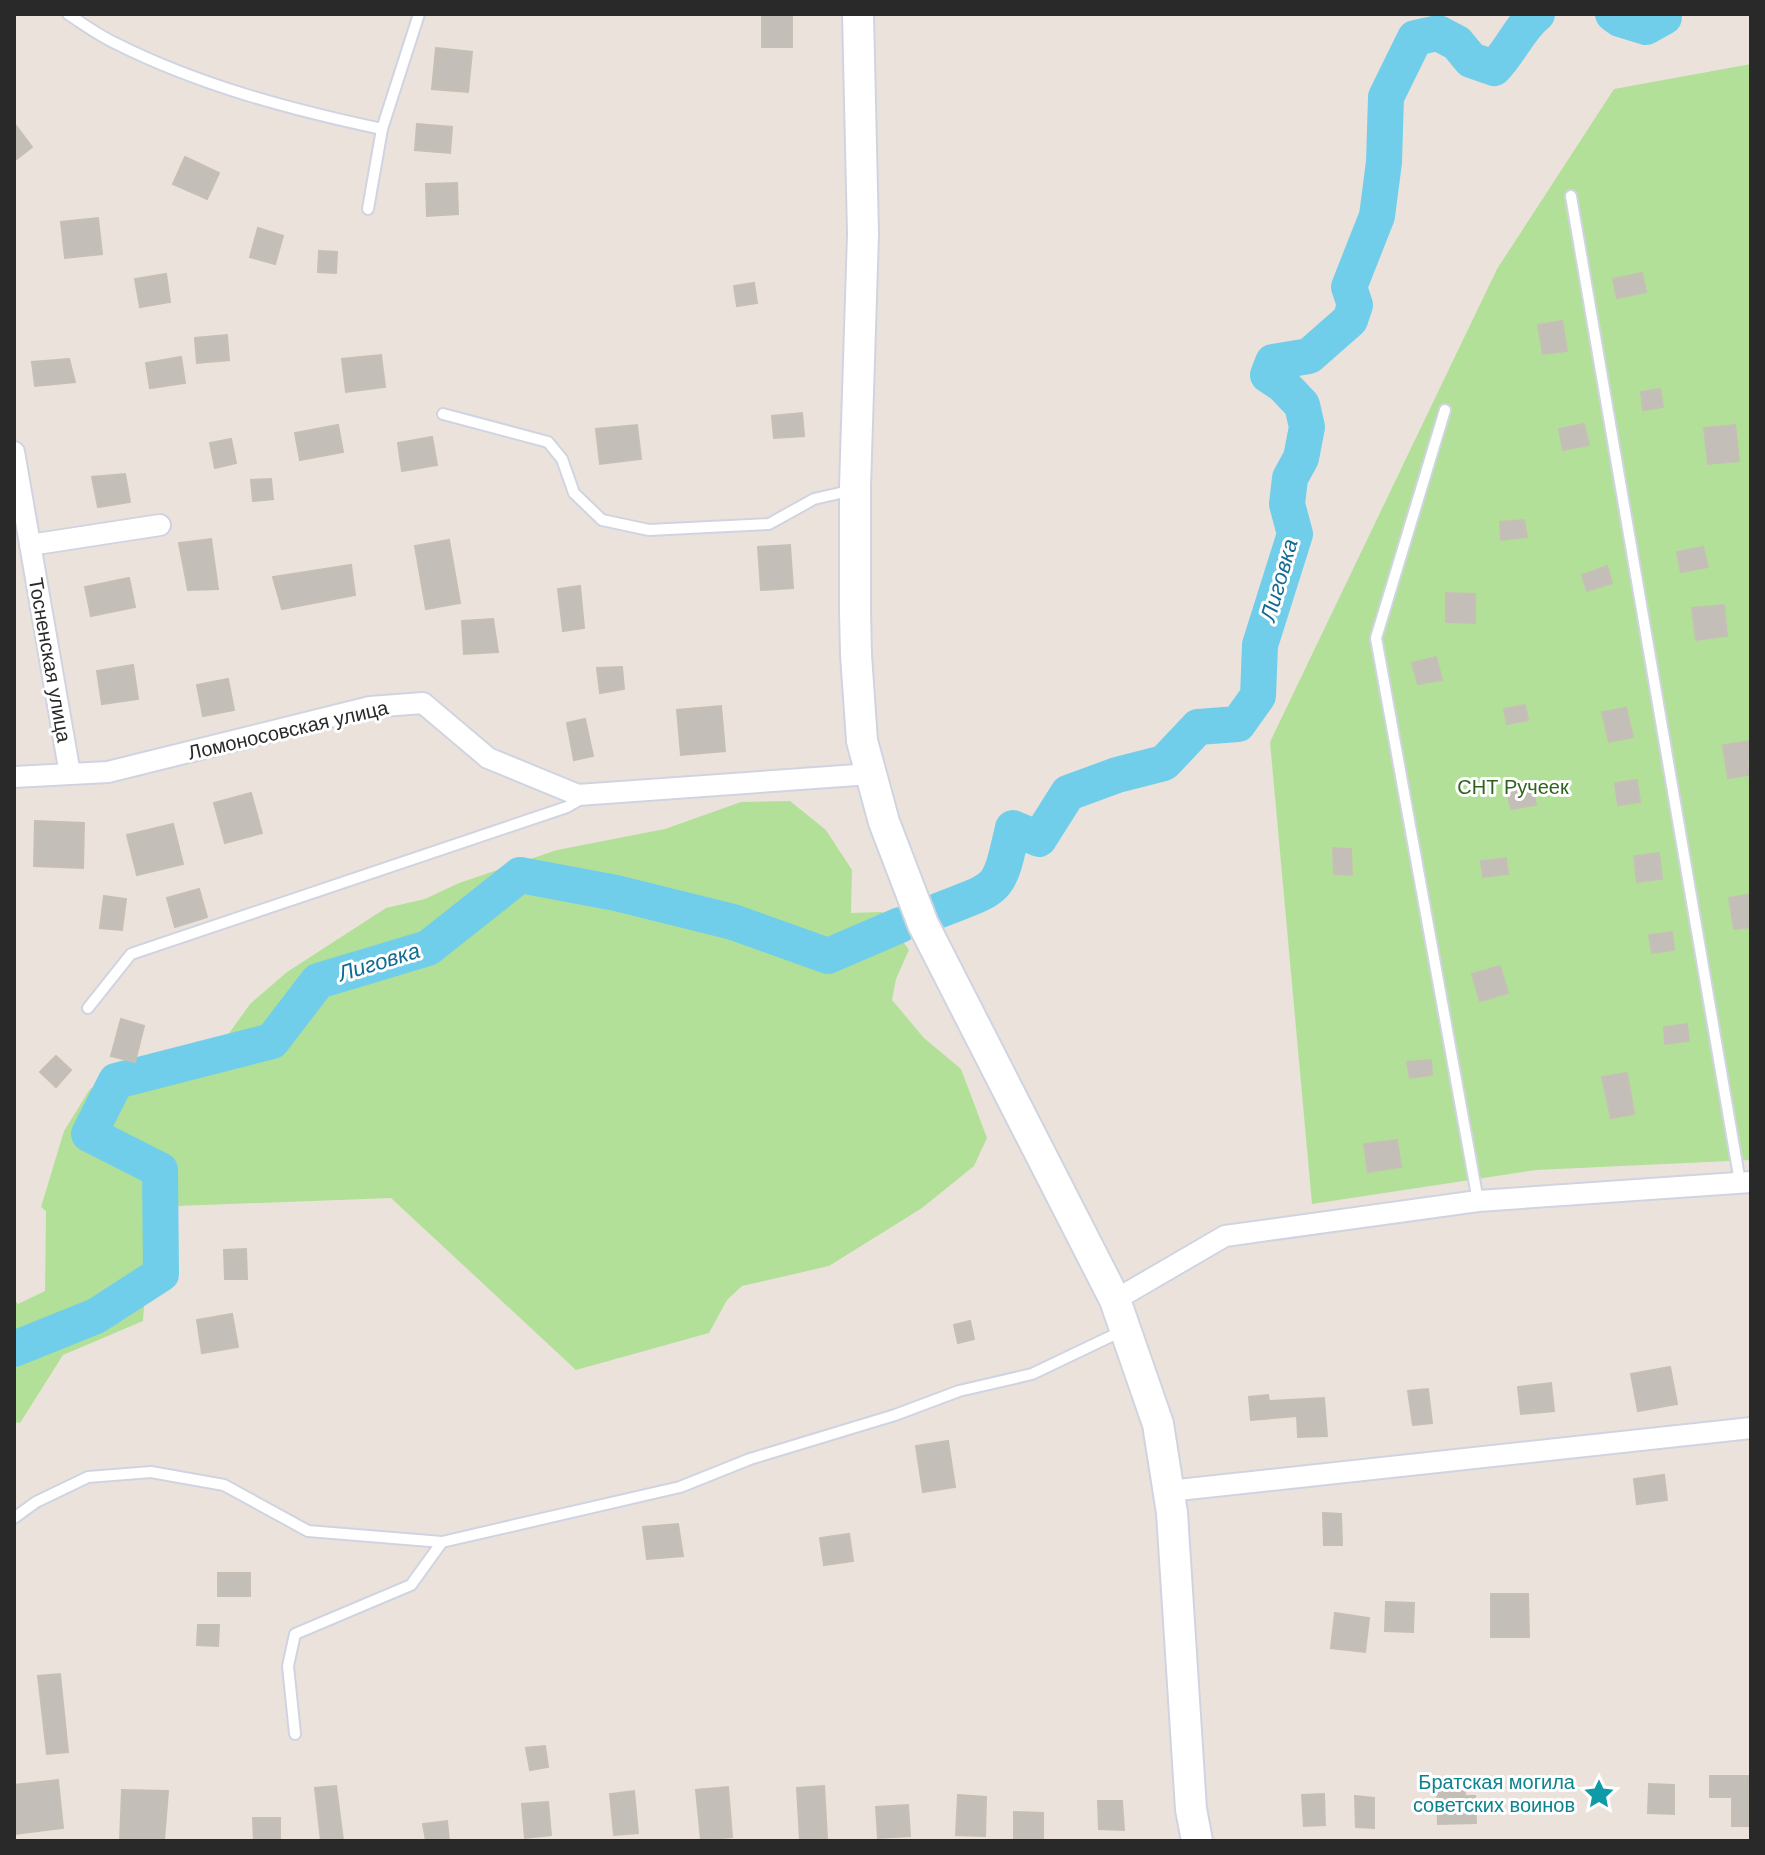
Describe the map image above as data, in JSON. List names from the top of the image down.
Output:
{
  "streets": {
    "street": ["Тосненская улица", "Ломоносовская улица"]
  },
  "crossings": [
    ["Тосненская улица", "Ломоносовская улица"]
  ],
  "water": ["Лиговка"],
  "parks": ["СНТ Ручеек"],
  "places": {
    "place": ["Братская могила советских воинов"]
  }
}
